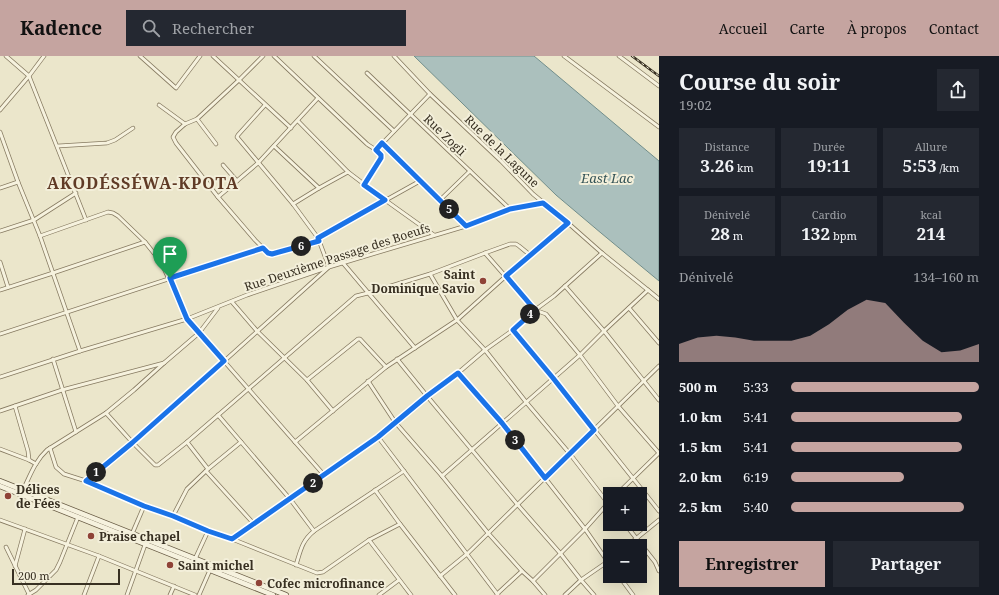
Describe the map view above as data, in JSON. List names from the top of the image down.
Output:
{
  "streets": {
    "street": ["Rue Zogli", "Rue de la Lagune", "Rue Deuxième Passage des Boeufs"]
  },
  "crossings": [
    ["Rue Zogli", "Rue Deuxième Passage des Boeufs"],
    ["Rue de la Lagune", "Rue Deuxième Passage des Boeufs"]
  ],
  "districts": ["AKODÉSSÉWA-KPOTA"],
  "water": ["East Lac"],
  "places": [
    "Saint Dominique Savio",
    "Délices de Fées",
    "Praise chapel",
    "Saint michel",
    "Cofec microfinance"
  ],
  "scale_bar": "200 m",
  "page": {
    "header": "Kadence",
    "search": "Rechercher",
    "nav": [
      "Accueil",
      "Carte",
      "À propos",
      "Contact"
    ],
    "heading": ["Course du soir", "19:02"],
    "stats": [
      ["Distance", "3.26 km"],
      ["Durée", "19:11"],
      ["Allure", "5:53 /km"],
      ["Dénivelé", "28 m"],
      ["Cardio", "132 bpm"],
      ["kcal", "214"]
    ],
    "pins": [
      "5",
      "6",
      "4",
      "3",
      "1",
      "2"
    ],
    "chart": ["Dénivelé", "134–160 m"],
    "list": [
      {
        "name": "500 m",
        "note": "5:33"
      },
      {
        "name": "1.0 km",
        "note": "5:41"
      },
      {
        "name": "1.5 km",
        "note": "5:41"
      },
      {
        "name": "2.0 km",
        "note": "6:19"
      },
      {
        "name": "2.5 km",
        "note": "5:40"
      }
    ],
    "map_buttons": ["+", "−"],
    "buttons": ["Enregistrer", "Partager"],
    "scale": "200 m"
  }
}
